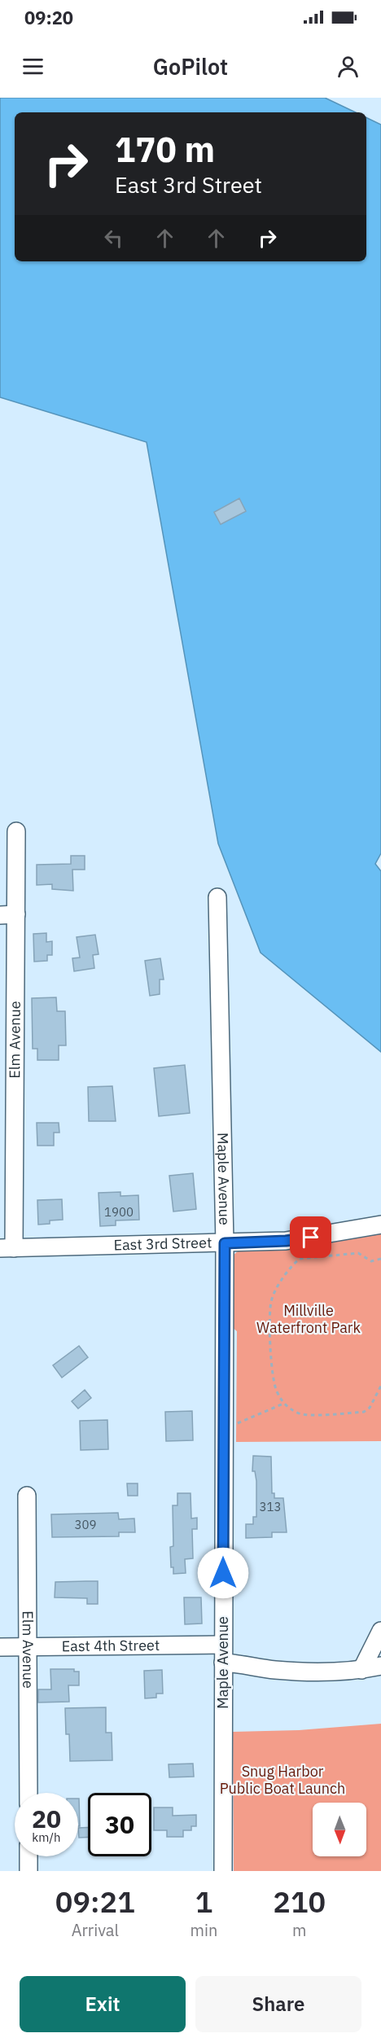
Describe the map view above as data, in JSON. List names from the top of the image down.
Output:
{
  "streets": {
    "street": [
      "Elm Avenue",
      "Maple Avenue",
      "East 3rd Street",
      "East 4th Street"
    ]
  },
  "crossings": [
    ["Elm Avenue", "East 3rd Street"],
    ["Elm Avenue", "East 4th Street"],
    ["Maple Avenue", "East 3rd Street"],
    ["Maple Avenue", "East 4th Street"]
  ],
  "parks": ["Millville Waterfront Park", "Snug Harbor Public Boat Launch"],
  "house_numbers": ["1900", "313", "309"],
  "north": "bottom",
  "page": {
    "status": "09:20",
    "header": "GoPilot",
    "turn": ["170 m", "East 3rd Street"],
    "speed": "20 km/h",
    "limit": "30",
    "eta": [
      "09:21",
      "Arrival",
      "1",
      "min",
      "210",
      "m"
    ],
    "buttons": ["Exit", "Share"]
  }
}
